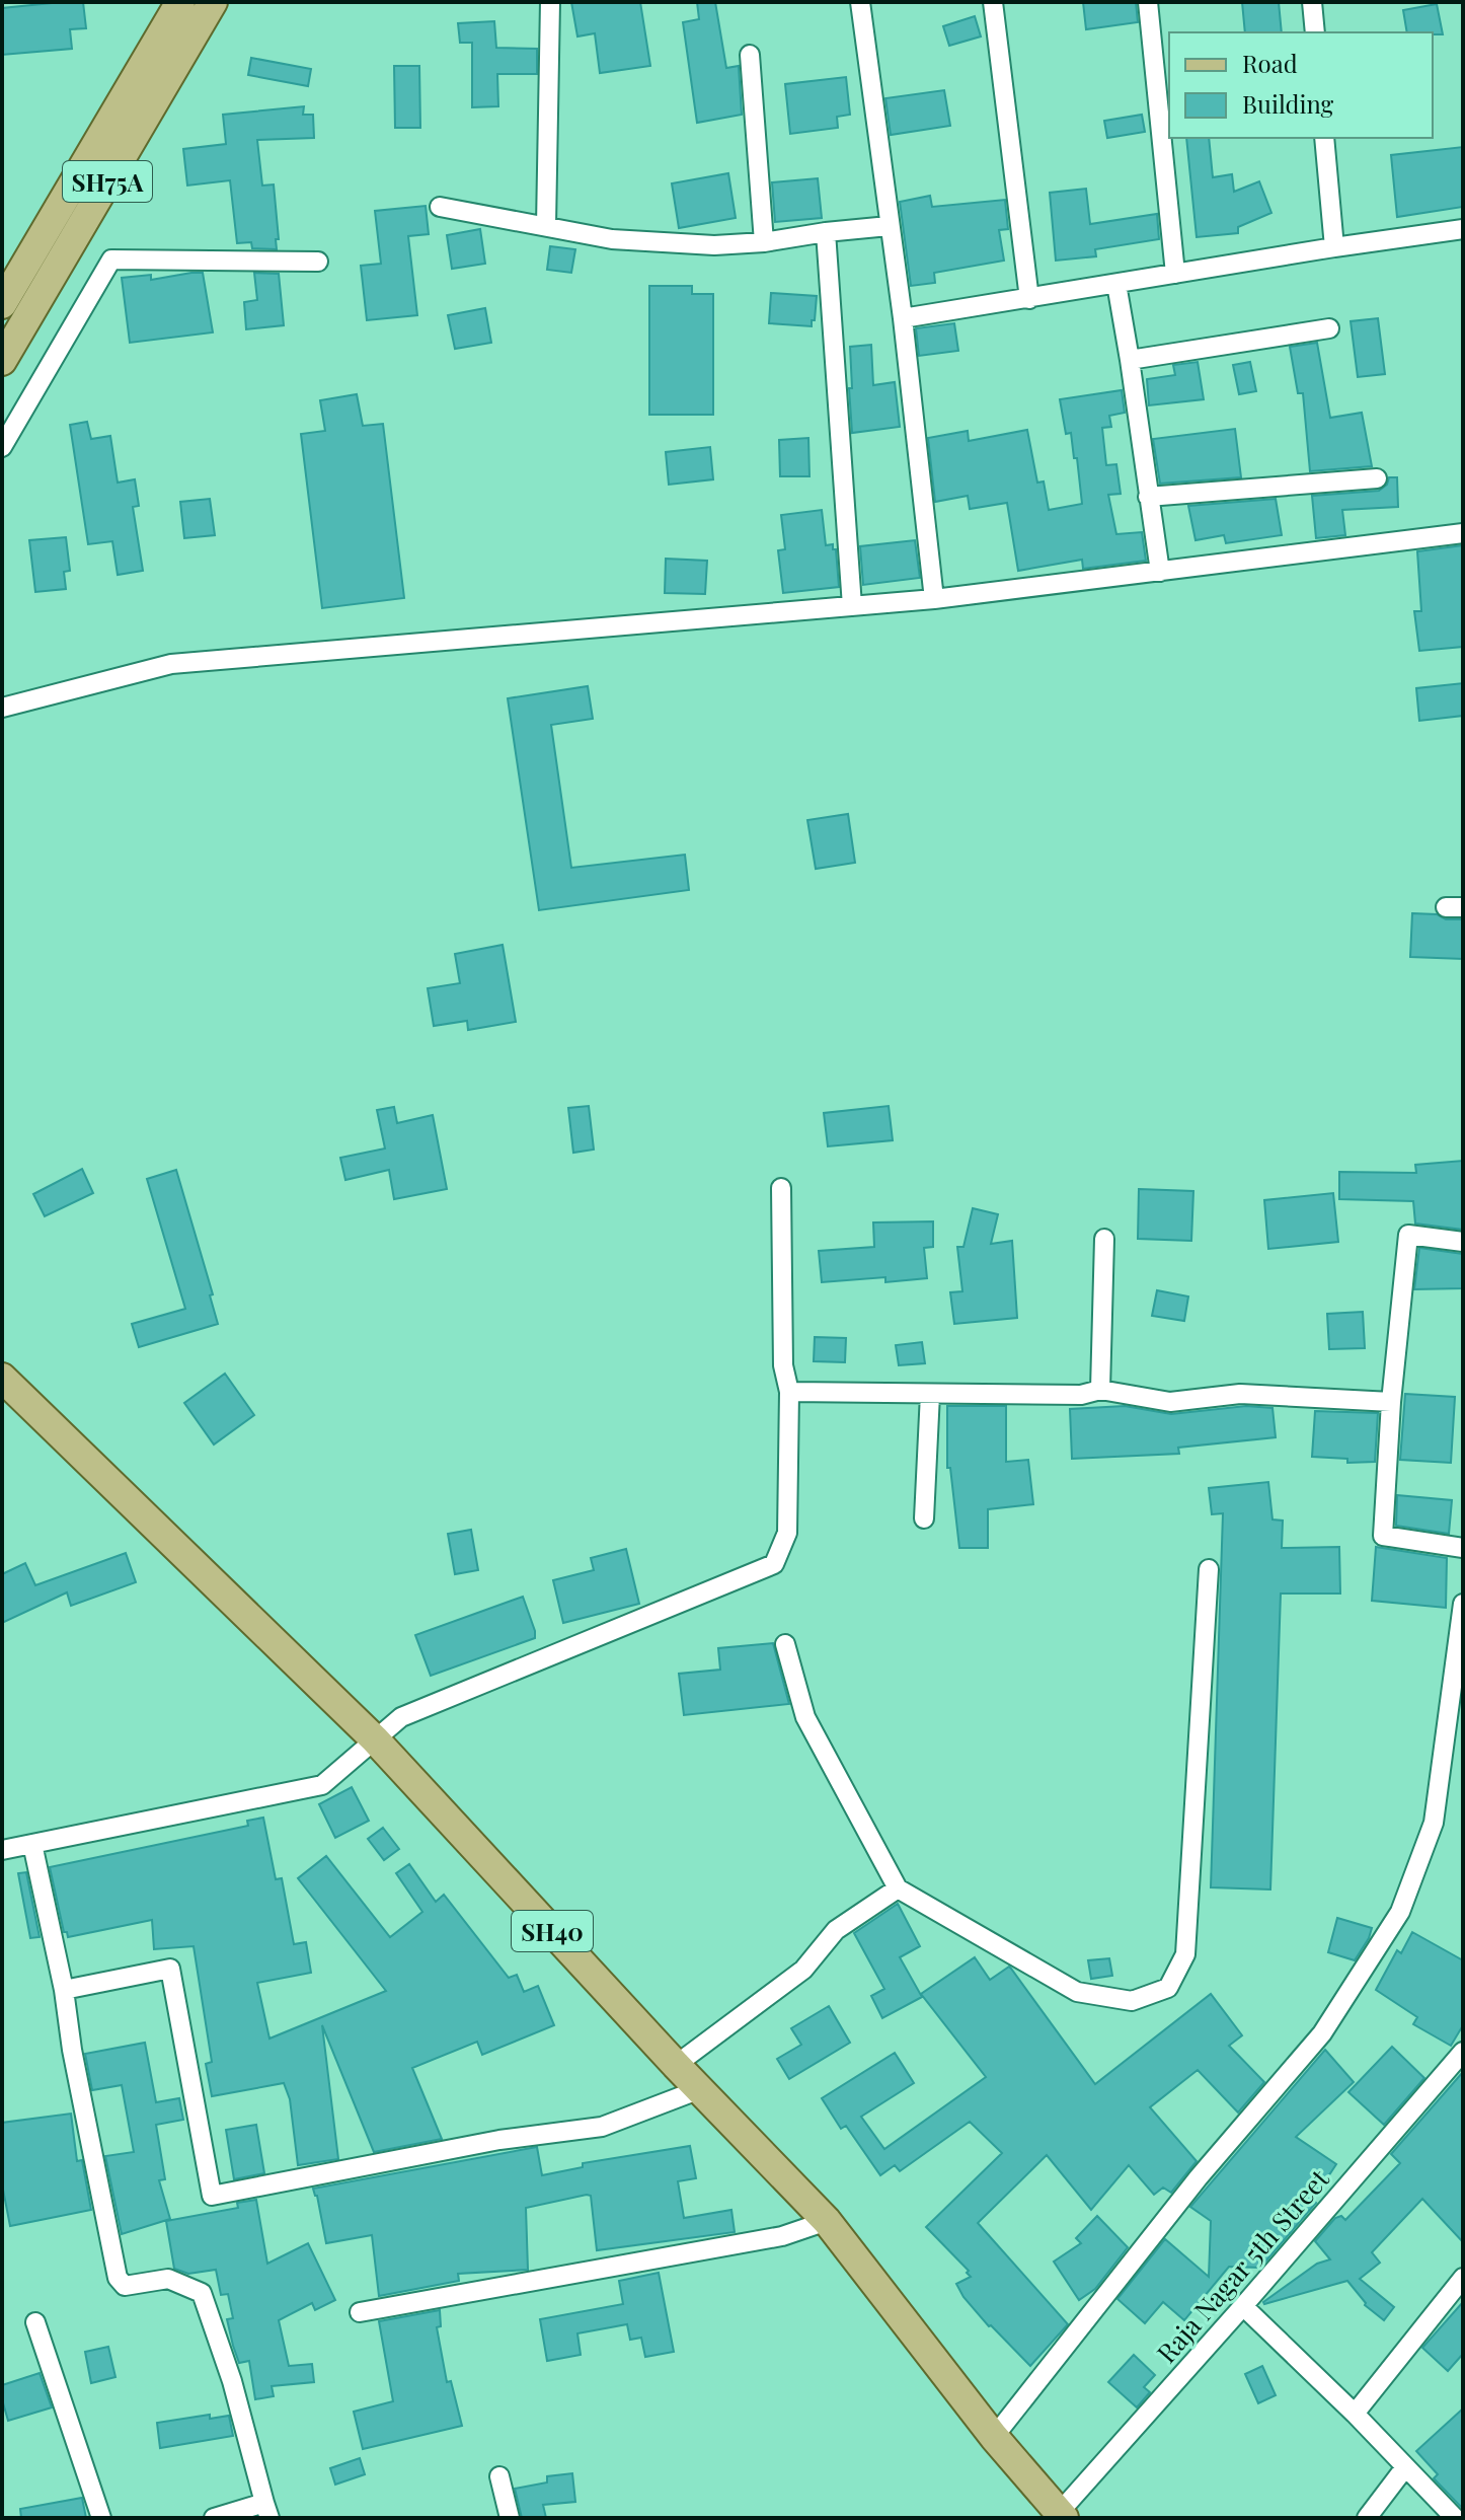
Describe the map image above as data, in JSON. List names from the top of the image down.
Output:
{
  "streets": {
    "main road": ["SH75A", "SH40"],
    "street": ["Raja Nagar 5th Street"]
  },
  "crossings": [
    ["SH40", "Raja Nagar 5th Street"]
  ],
  "legend": ["Road", "Building"]
}
